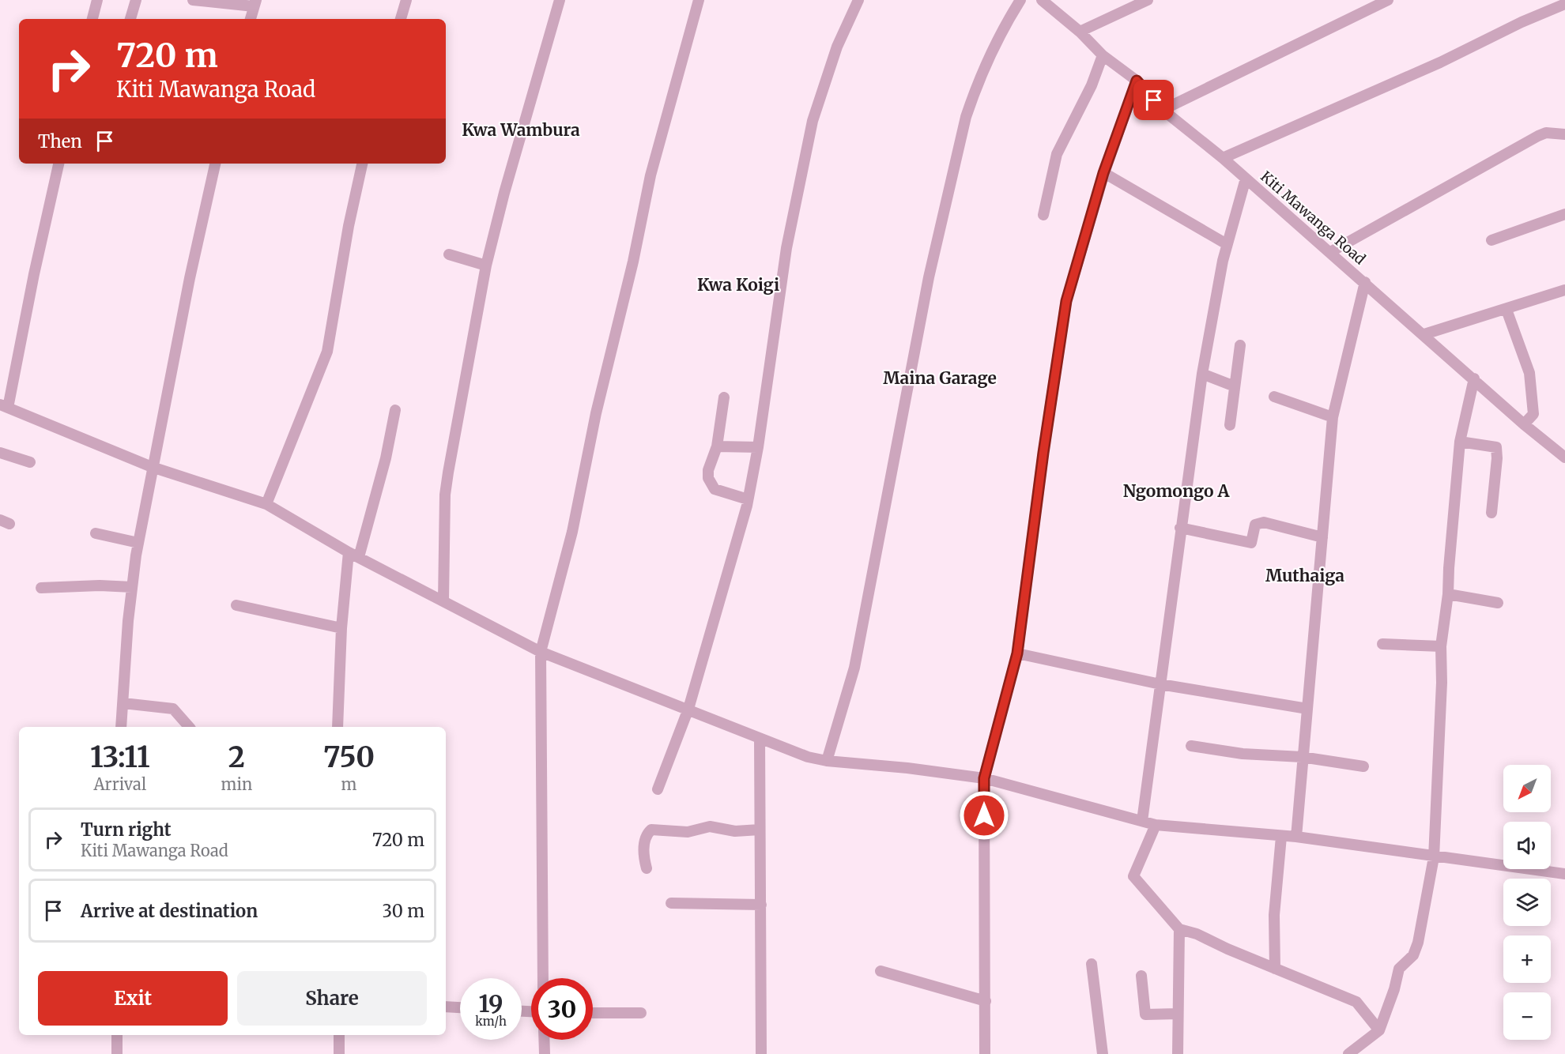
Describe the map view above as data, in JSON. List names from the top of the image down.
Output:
{
  "streets": {
    "street": ["Kiti Mawanga Road"]
  },
  "districts": [
    "Kwa Wambura",
    "Kwa Koigi",
    "Maina Garage",
    "Ngomongo A",
    "Muthaiga"
  ],
  "north": "bottom left",
  "page": {
    "turn": ["720 m", "Kiti Mawanga Road"],
    "then": "Then",
    "eta": [
      "13:11",
      "Arrival",
      "2",
      "min",
      "750",
      "m"
    ],
    "map_buttons": ["+", "−"],
    "list": [
      {
        "name": "Turn right",
        "note": "Kiti Mawanga Road",
        "value": "720 m"
      },
      {
        "name": "Arrive at destination",
        "value": "30 m"
      }
    ],
    "buttons": ["Exit", "Share"],
    "speed": "19 km/h",
    "limit": "30"
  }
}
